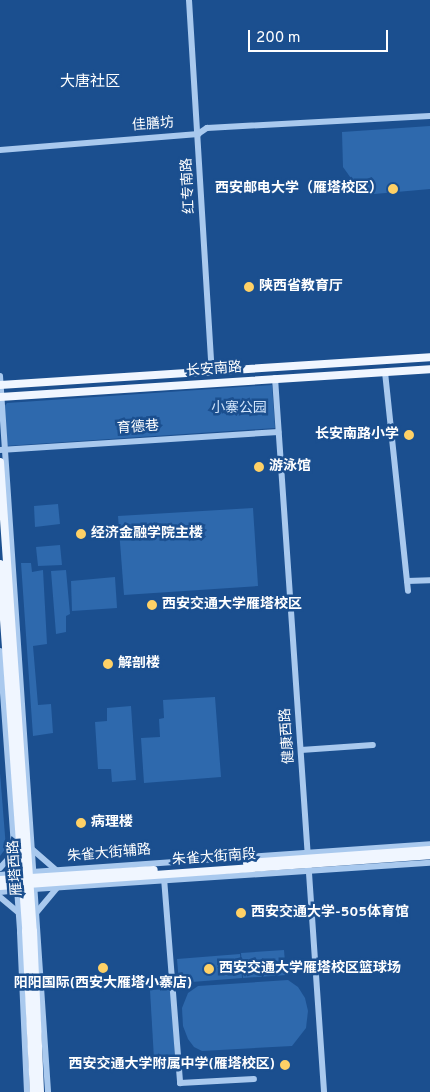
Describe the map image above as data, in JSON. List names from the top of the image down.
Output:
{
  "streets": {
    "main road": ["长安南路", "朱雀大街南段", "雁塔西路"],
    "street": [
      "佳膳坊",
      "红专南路",
      "育德巷",
      "健康西路"
    ]
  },
  "crossings": [
    ["佳膳坊", "红专南路"],
    ["红专南路", "长安南路"],
    ["长安南路", "健康西路"],
    ["育德巷", "健康西路"],
    ["健康西路", "朱雀大街南段"],
    ["朱雀大街南段", "雁塔西路"]
  ],
  "districts": ["大唐社区"],
  "parks": ["小寨公园"],
  "places": [
    "西安邮电大学（雁塔校区）",
    "陕西省教育厅",
    "长安南路小学",
    "游泳馆",
    "经济金融学院主楼",
    "西安交通大学雁塔校区",
    "解剖楼",
    "病理楼",
    "西安交通大学-505体育馆",
    "阳阳国际(西安大雁塔小寨店)",
    "西安交通大学雁塔校区篮球场",
    "西安交通大学附属中学(雁塔校区)"
  ],
  "scale_bar": "200 m"
}
